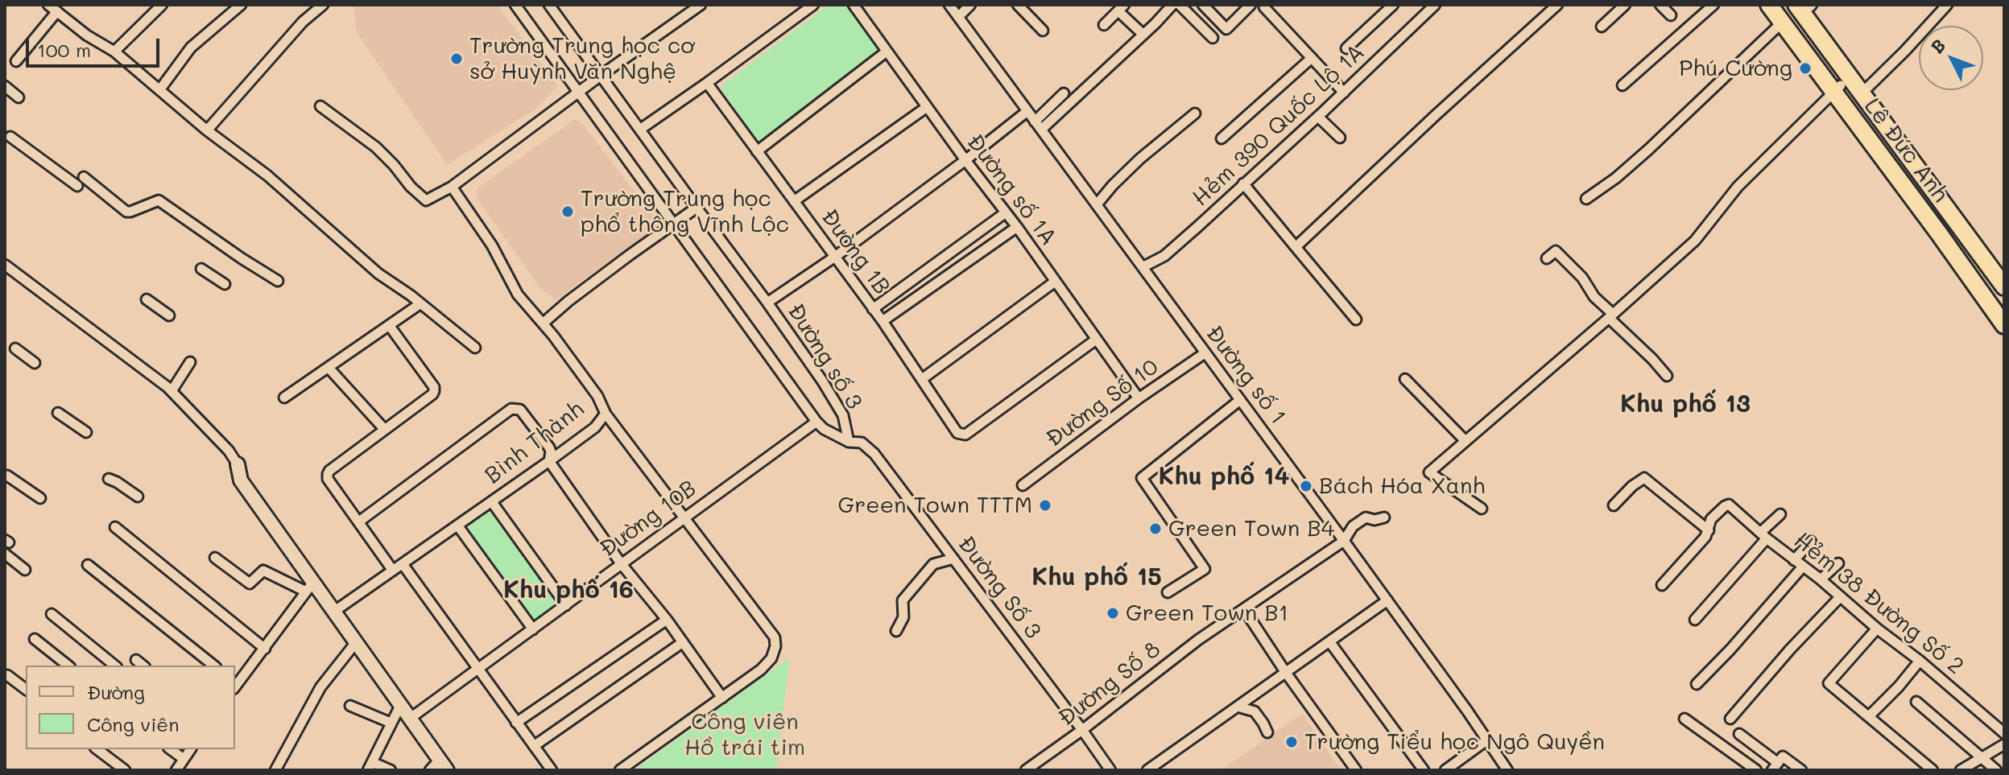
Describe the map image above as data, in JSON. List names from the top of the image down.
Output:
{
  "streets": {
    "highway": ["Lê Đức Anh"],
    "street": [
      "Hẻm 390 Quốc Lộ 1A",
      "Đường số 1A",
      "Đường 1B",
      "Đường số 3",
      "Đường số 1",
      "Đường Số 10",
      "Bình Thành",
      "Đường 10B",
      "Đường Số 3",
      "Hẻm 38 Đường Số 2",
      "Đường Số 8"
    ]
  },
  "crossings": [
    ["Hẻm 390 Quốc Lộ 1A", "Đường số 1"],
    ["Đường số 1A", "Đường 1B"],
    ["Đường số 1A", "Đường Số 10"],
    ["Đường số 3", "Đường 10B"],
    ["Đường số 3", "Đường Số 3"],
    ["Đường số 1", "Đường Số 10"],
    ["Đường số 1", "Đường Số 8"],
    ["Đường Số 3", "Đường Số 8"]
  ],
  "districts": [
    "Khu phố 13",
    "Khu phố 14",
    "Khu phố 15",
    "Khu phố 16"
  ],
  "parks": ["Công viên Hồ trái tim"],
  "places": [
    "Trường Trung học cơ sở Huỳnh Văn Nghệ",
    "Phú Cường",
    "Trường Trung học phổ thông Vĩnh Lộc",
    "Bách Hóa Xanh",
    "Green Town TTTM",
    "Green Town B4",
    "Green Town B1",
    "Trường Tiểu học Ngô Quyền"
  ],
  "legend": ["Đường", "Công viên"],
  "scale_bar": "100 m",
  "north": "top left"
}
